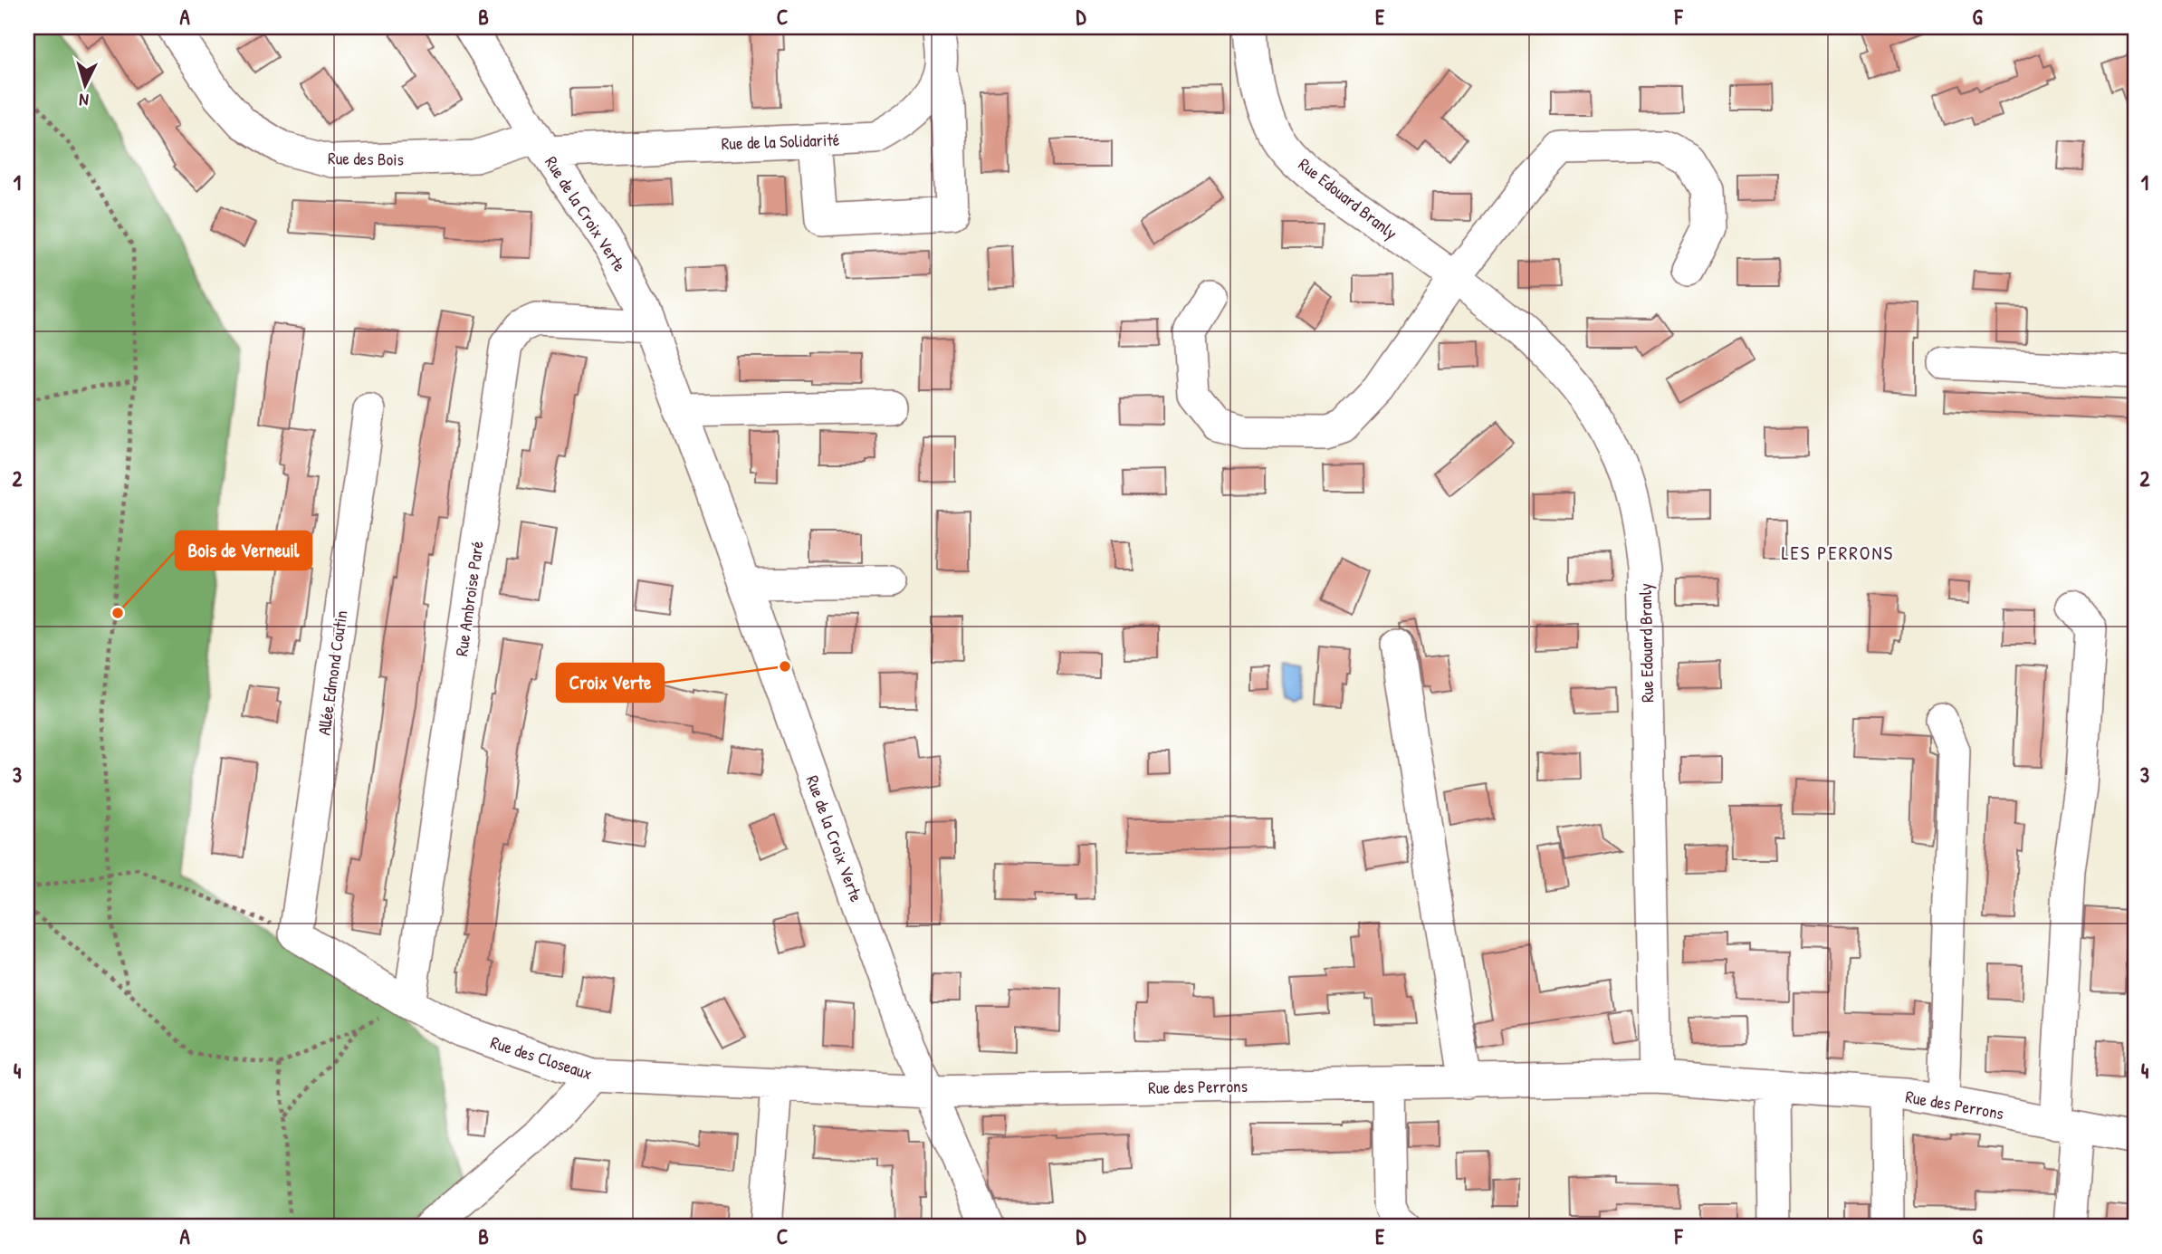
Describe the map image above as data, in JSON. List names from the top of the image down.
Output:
{
  "streets": {
    "street": [
      "Rue de la Solidarité",
      "Rue des Bois",
      "Rue Edouard Branly",
      "Rue de la Croix Verte",
      "Rue Ambroise Paré",
      "Allée Edmond Coutin",
      "Rue des Closeaux",
      "Rue des Perrons"
    ]
  },
  "crossings": [
    ["Rue de la Solidarité", "Rue des Bois"],
    ["Rue de la Solidarité", "Rue de la Croix Verte"],
    ["Rue des Bois", "Rue de la Croix Verte"],
    ["Rue Edouard Branly", "Rue des Perrons"],
    ["Rue de la Croix Verte", "Rue Ambroise Paré"],
    ["Rue de la Croix Verte", "Rue des Closeaux"],
    ["Rue de la Croix Verte", "Rue des Perrons"],
    ["Rue Ambroise Paré", "Rue des Closeaux"],
    ["Allée Edmond Coutin", "Rue des Closeaux"],
    ["Rue des Closeaux", "Rue des Perrons"]
  ],
  "districts": ["LES PERRONS"],
  "places": ["Bois de Verneuil", "Croix Verte"],
  "north": "bottom",
  "grid": {
    "columns": [
      "A",
      "B",
      "C",
      "D",
      "E",
      "F",
      "G"
    ],
    "rows": [
      "1",
      "2",
      "3",
      "4"
    ]
  }
}
